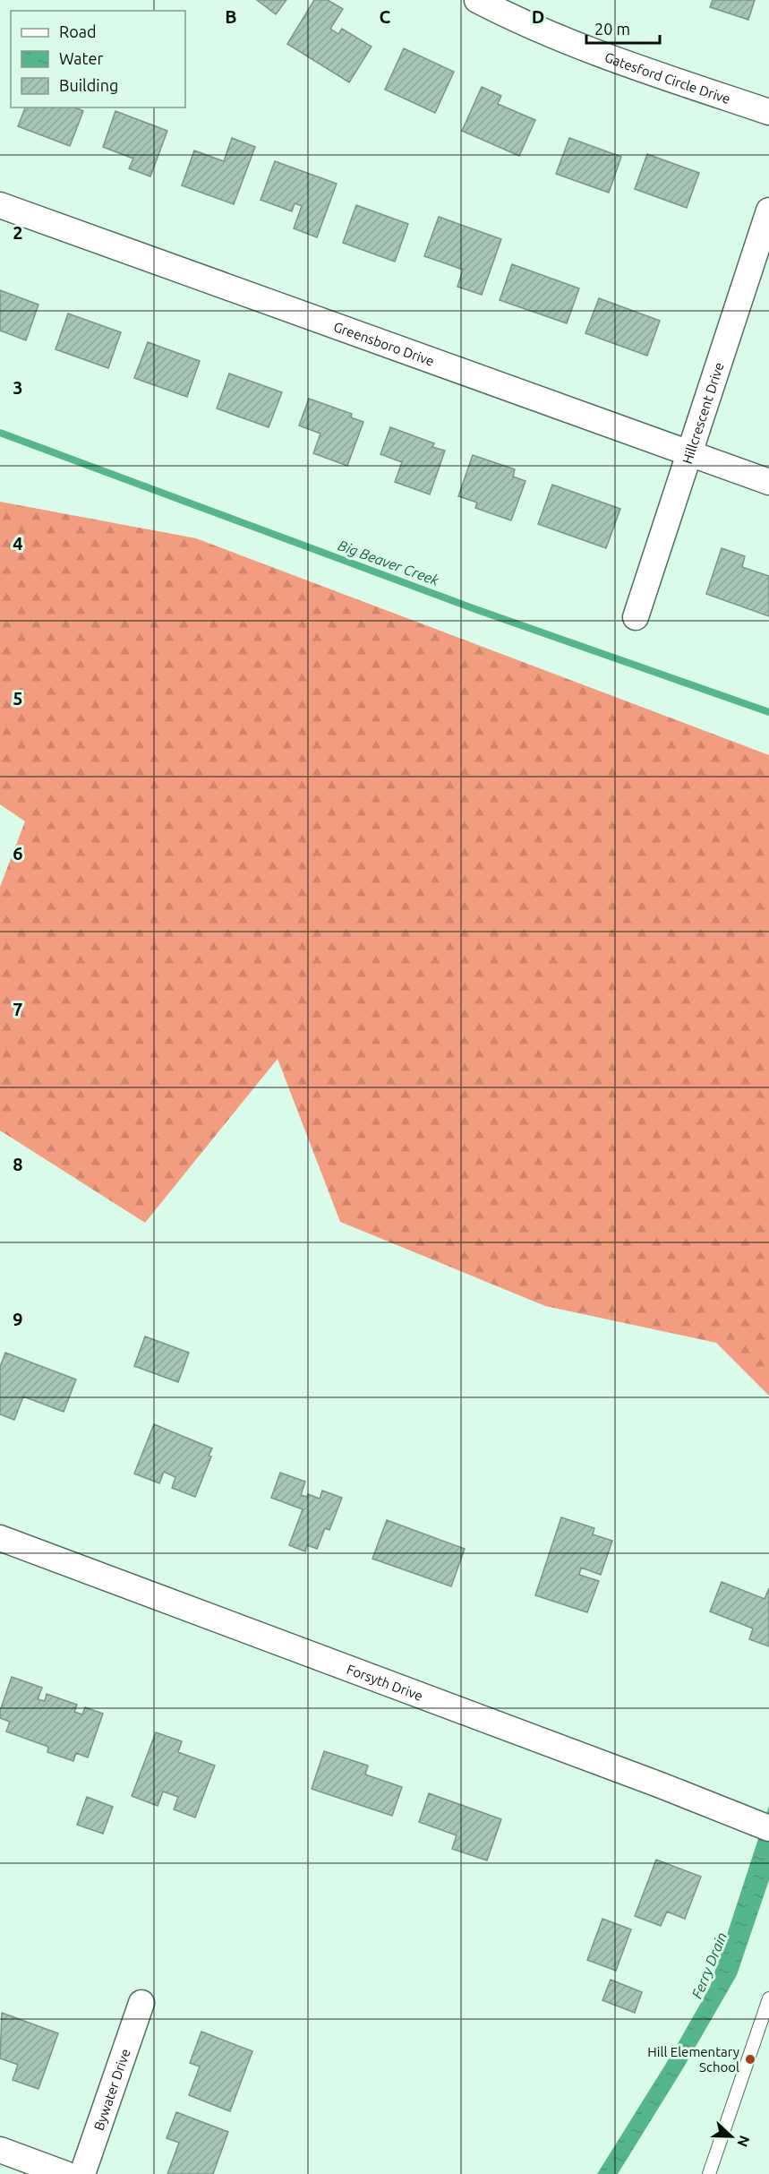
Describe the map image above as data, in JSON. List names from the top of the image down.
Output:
{
  "streets": {
    "street": [
      "Gatesford Circle Drive",
      "Greensboro Drive",
      "Hillcrescent Drive",
      "Forsyth Drive",
      "Bywater Drive"
    ]
  },
  "crossings": [
    ["Greensboro Drive", "Hillcrescent Drive"]
  ],
  "water": ["Big Beaver Creek", "Ferry Drain"],
  "places": ["Hill Elementary School"],
  "legend": ["Road", "Water", "Building"],
  "scale_bar": "20 m",
  "north": "right",
  "grid": {
    "columns": ["B", "C", "D"],
    "rows": [
      "2",
      "3",
      "4",
      "5",
      "6",
      "7",
      "8",
      "9"
    ]
  }
}
